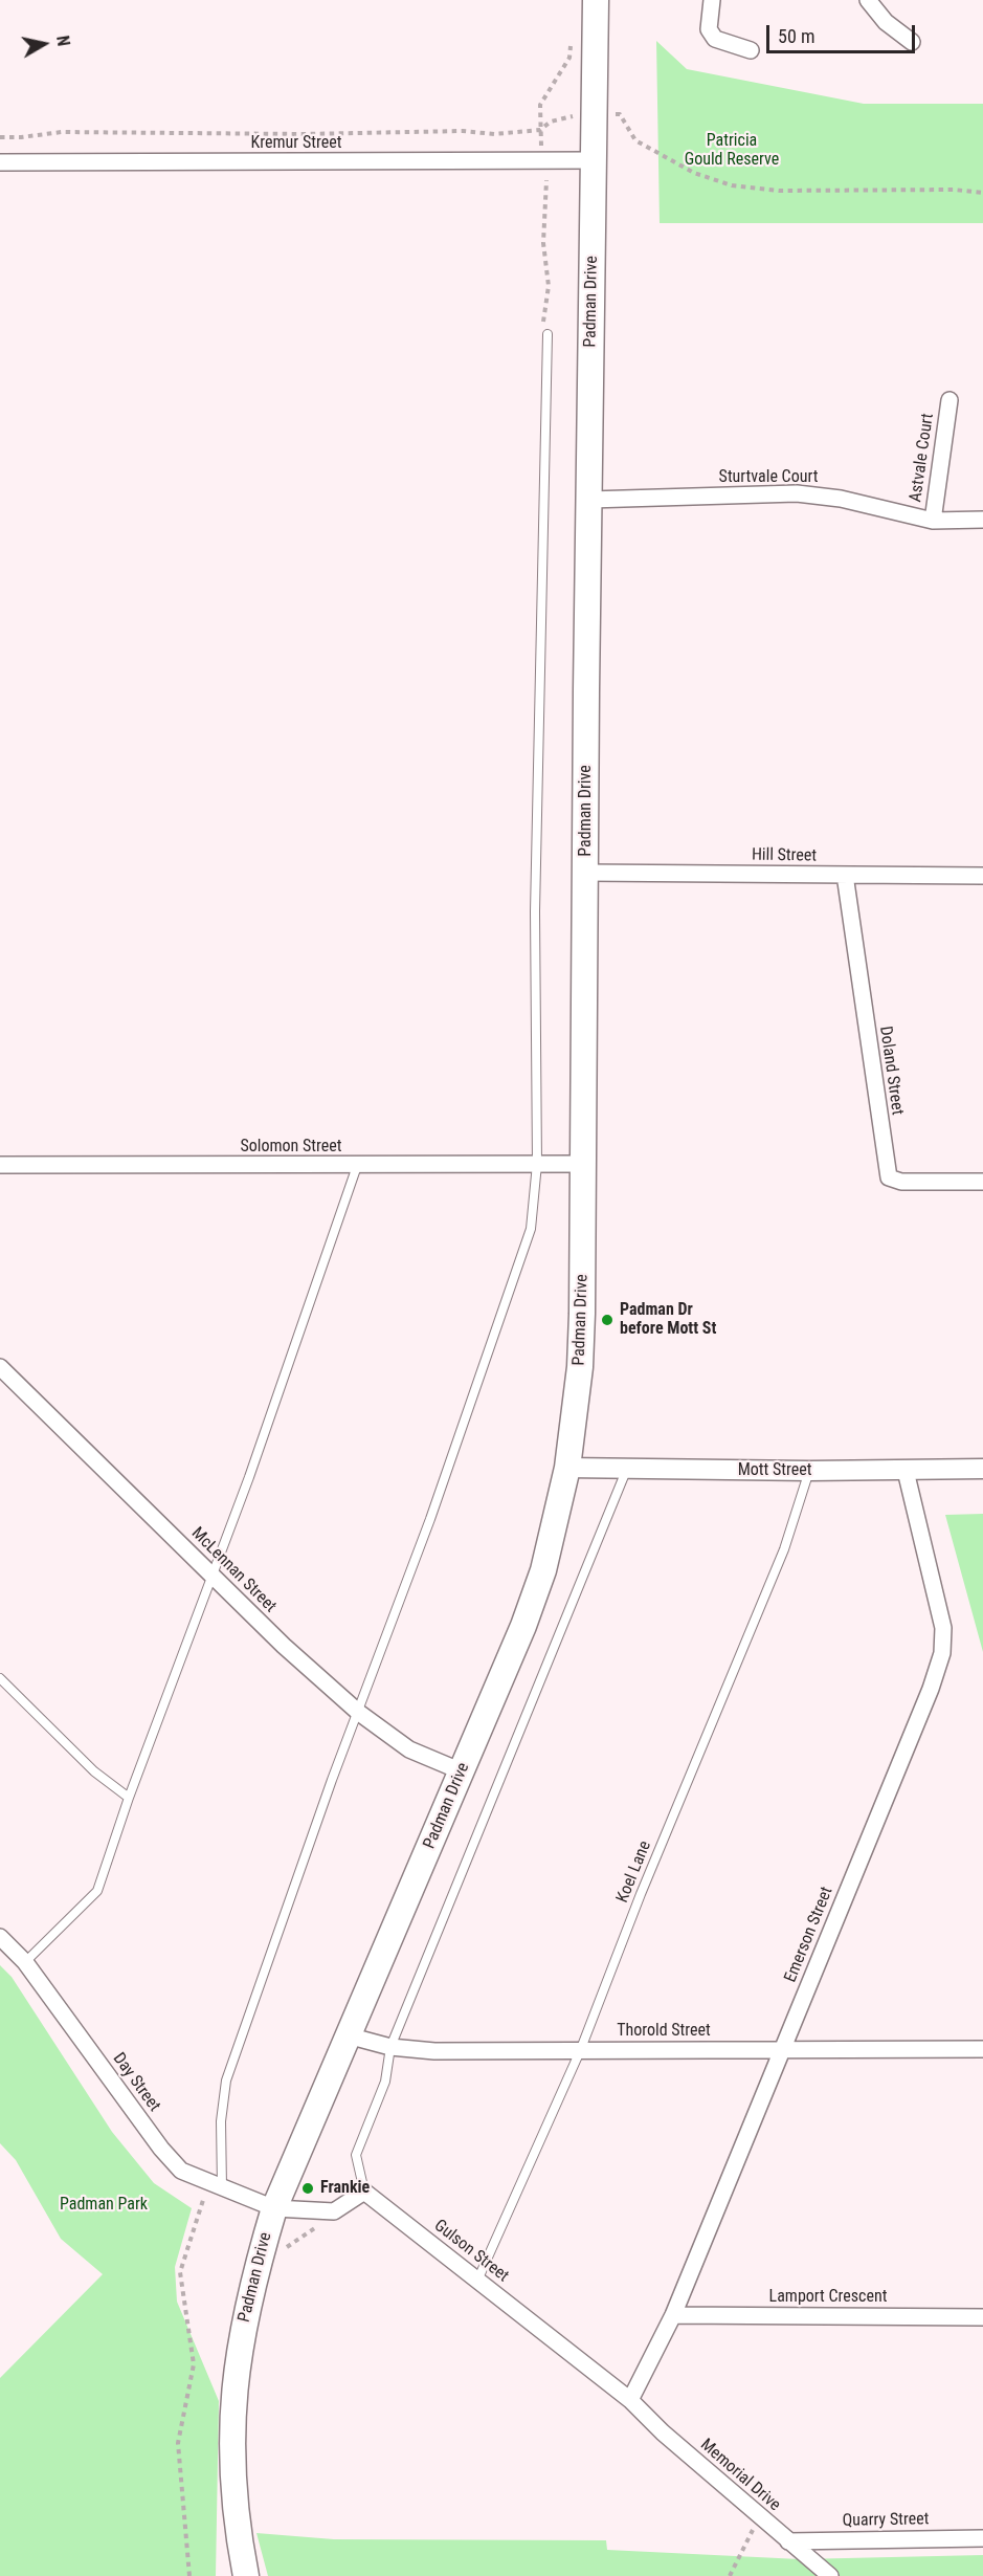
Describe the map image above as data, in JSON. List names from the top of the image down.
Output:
{
  "streets": {
    "main road": ["Padman Drive"],
    "street": [
      "Kremur Street",
      "Astvale Court",
      "Sturtvale Court",
      "Hill Street",
      "Doland Street",
      "Solomon Street",
      "Mott Street",
      "McLennan Street",
      "Emerson Street",
      "Thorold Street",
      "Day Street",
      "Gulson Street",
      "Lamport Crescent",
      "Memorial Drive",
      "Quarry Street"
    ],
    "lane": ["Koel Lane"]
  },
  "crossings": [
    ["Kremur Street", "Padman Drive"],
    ["Padman Drive", "Sturtvale Court"],
    ["Padman Drive", "Hill Street"],
    ["Padman Drive", "Solomon Street"],
    ["Padman Drive", "Mott Street"],
    ["Padman Drive", "McLennan Street"],
    ["Padman Drive", "Thorold Street"],
    ["Padman Drive", "Day Street"],
    ["Astvale Court", "Sturtvale Court"],
    ["Hill Street", "Doland Street"],
    ["Mott Street", "Koel Lane"],
    ["Mott Street", "Emerson Street"],
    ["Koel Lane", "Thorold Street"],
    ["Koel Lane", "Gulson Street"],
    ["Emerson Street", "Thorold Street"],
    ["Emerson Street", "Gulson Street"],
    ["Emerson Street", "Lamport Crescent"],
    ["Emerson Street", "Memorial Drive"],
    ["Gulson Street", "Memorial Drive"],
    ["Memorial Drive", "Quarry Street"]
  ],
  "parks": ["Patricia Gould Reserve", "Padman Park"],
  "places": ["Padman Dr before Mott St", "Frankie"],
  "scale_bar": "50 m",
  "north": "right"
}
